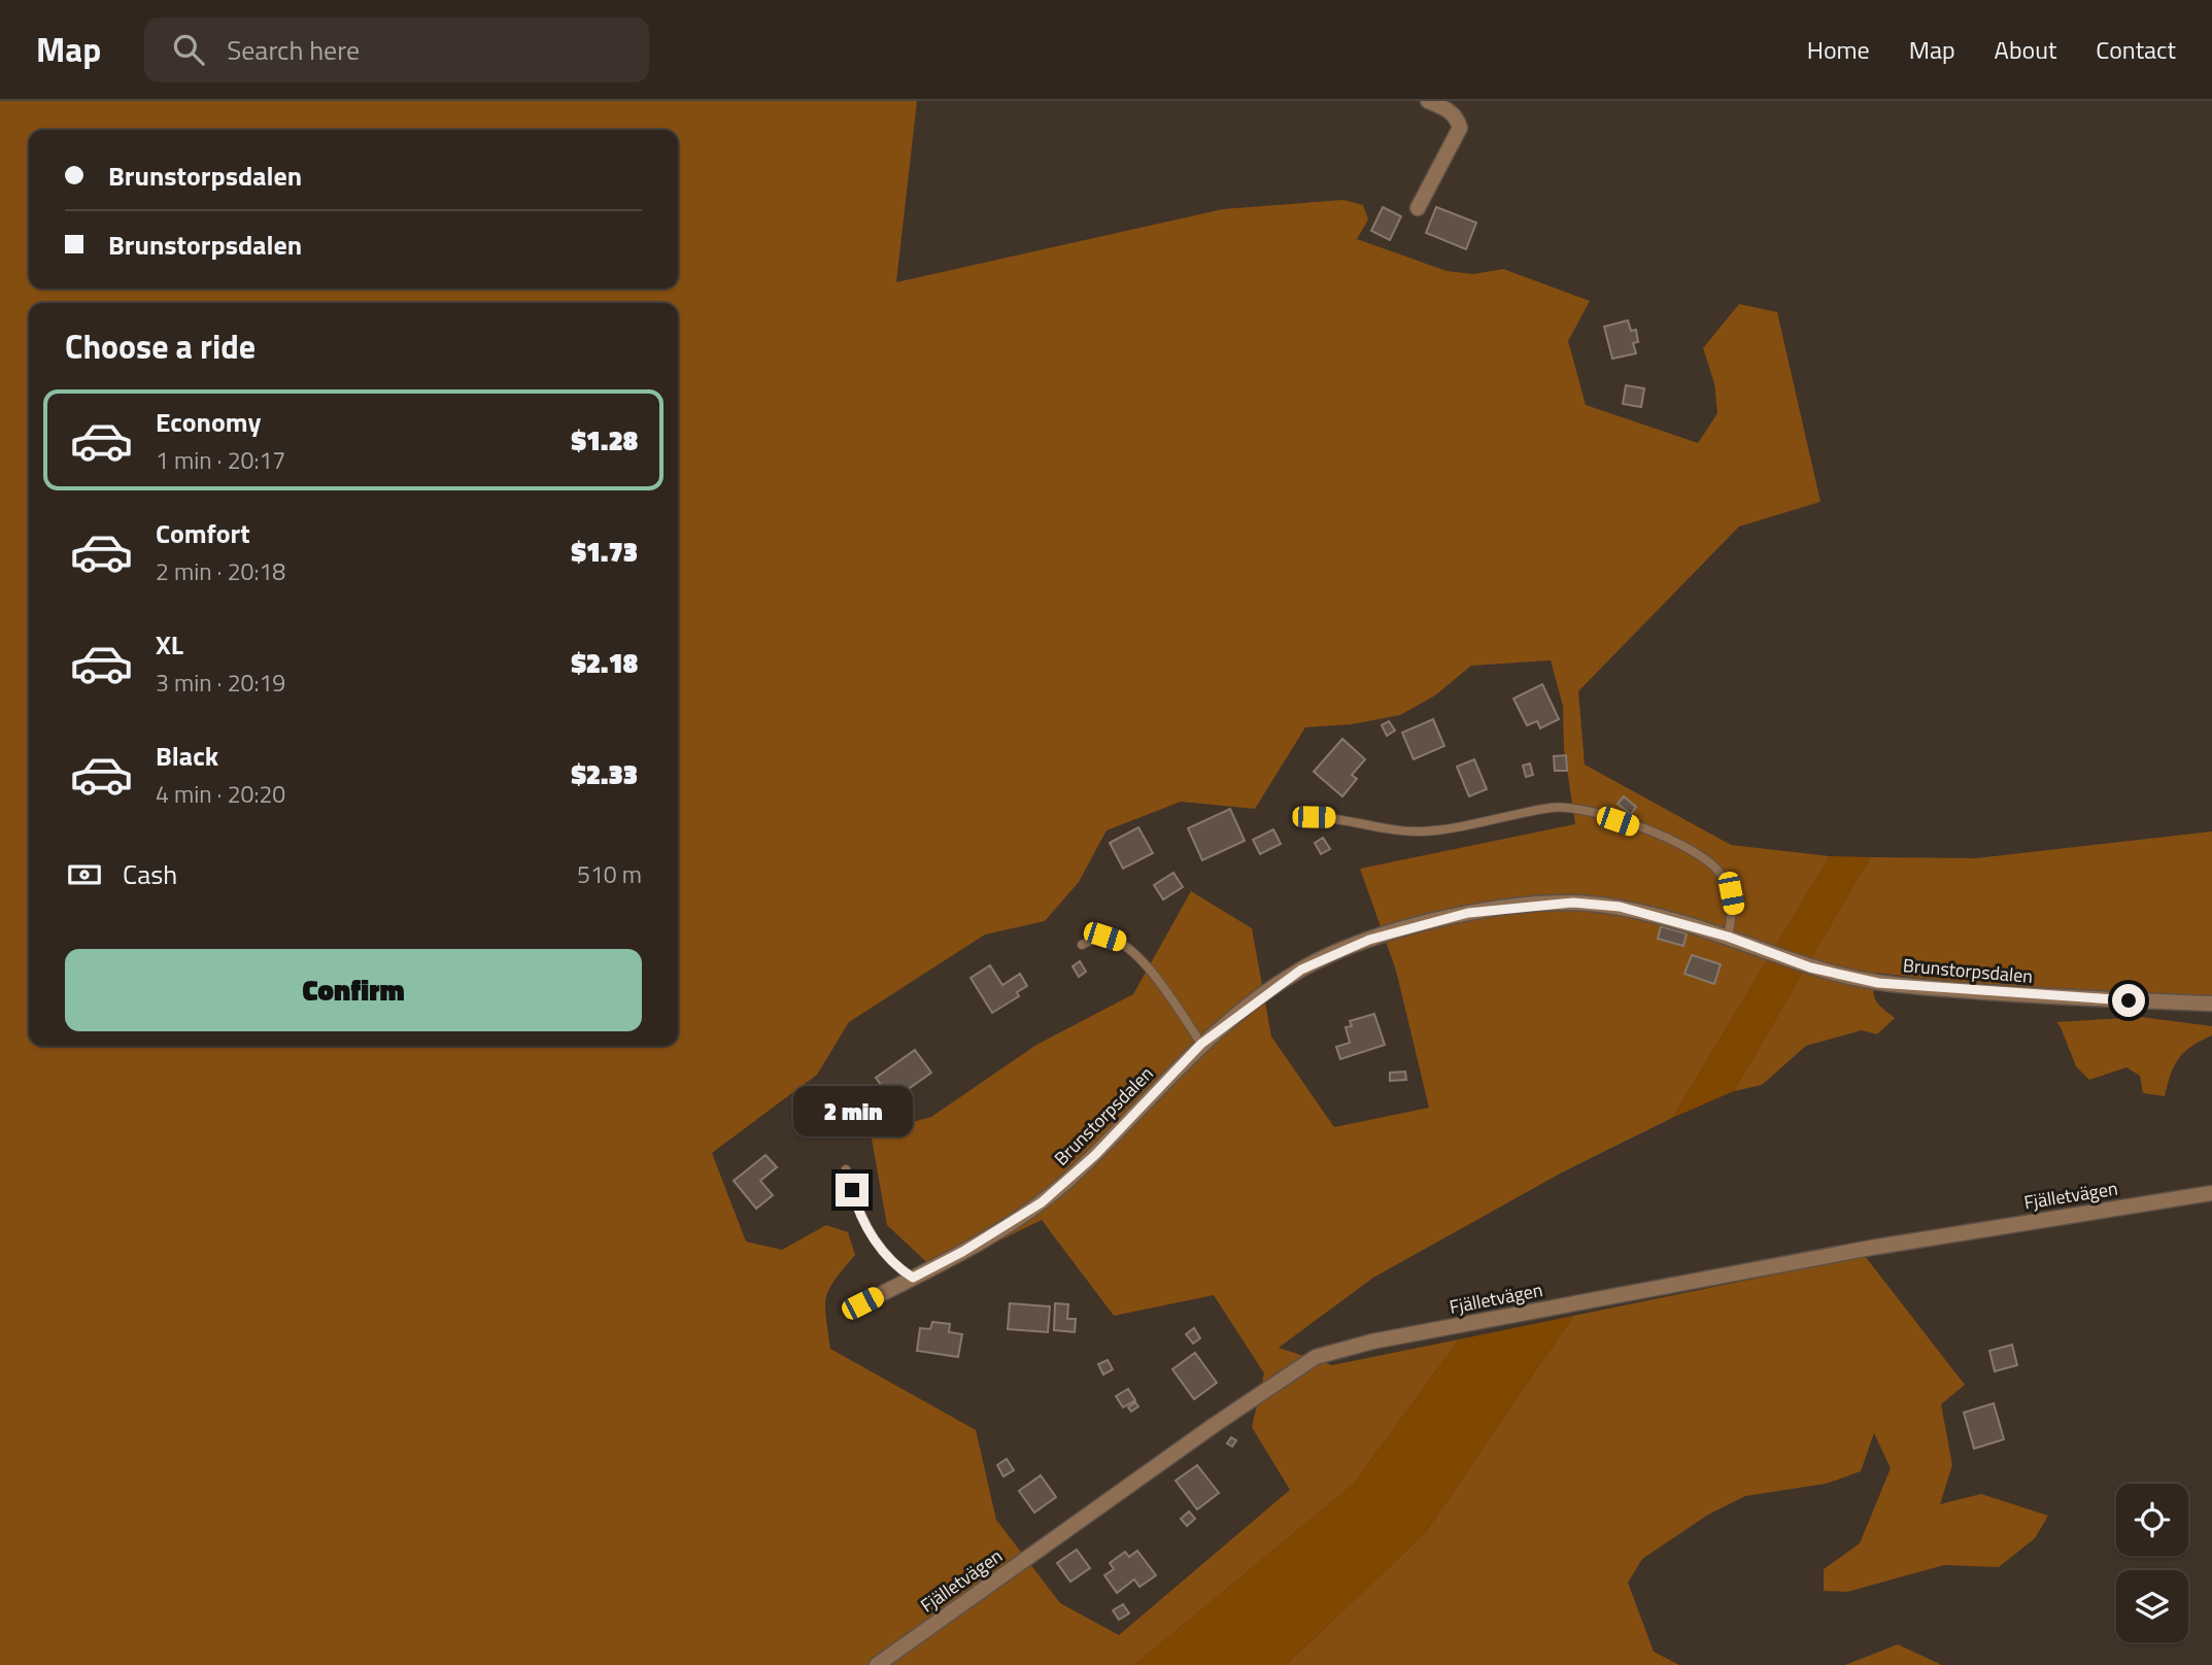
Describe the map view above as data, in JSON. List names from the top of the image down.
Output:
{
  "streets": {
    "street": ["Brunstorpsdalen", "Fjälletvägen"]
  },
  "page": {
    "header": "Map",
    "search": "Search here",
    "nav": [
      "Home",
      "Map",
      "About",
      "Contact"
    ],
    "banner": ["Brunstorpsdalen", "Brunstorpsdalen"],
    "heading": "Choose a ride",
    "list": [
      {
        "name": "Economy",
        "note": "1 min · 20:17",
        "value": "$1.28"
      },
      {
        "name": "Comfort",
        "note": "2 min · 20:18",
        "value": "$1.73"
      },
      {
        "name": "XL",
        "note": "3 min · 20:19",
        "value": "$2.18"
      },
      {
        "name": "Black",
        "note": "4 min · 20:20",
        "value": "$2.33"
      }
    ],
    "pay": ["Cash", "510 m"],
    "buttons": "Confirm",
    "bubble": "2 min"
  }
}
